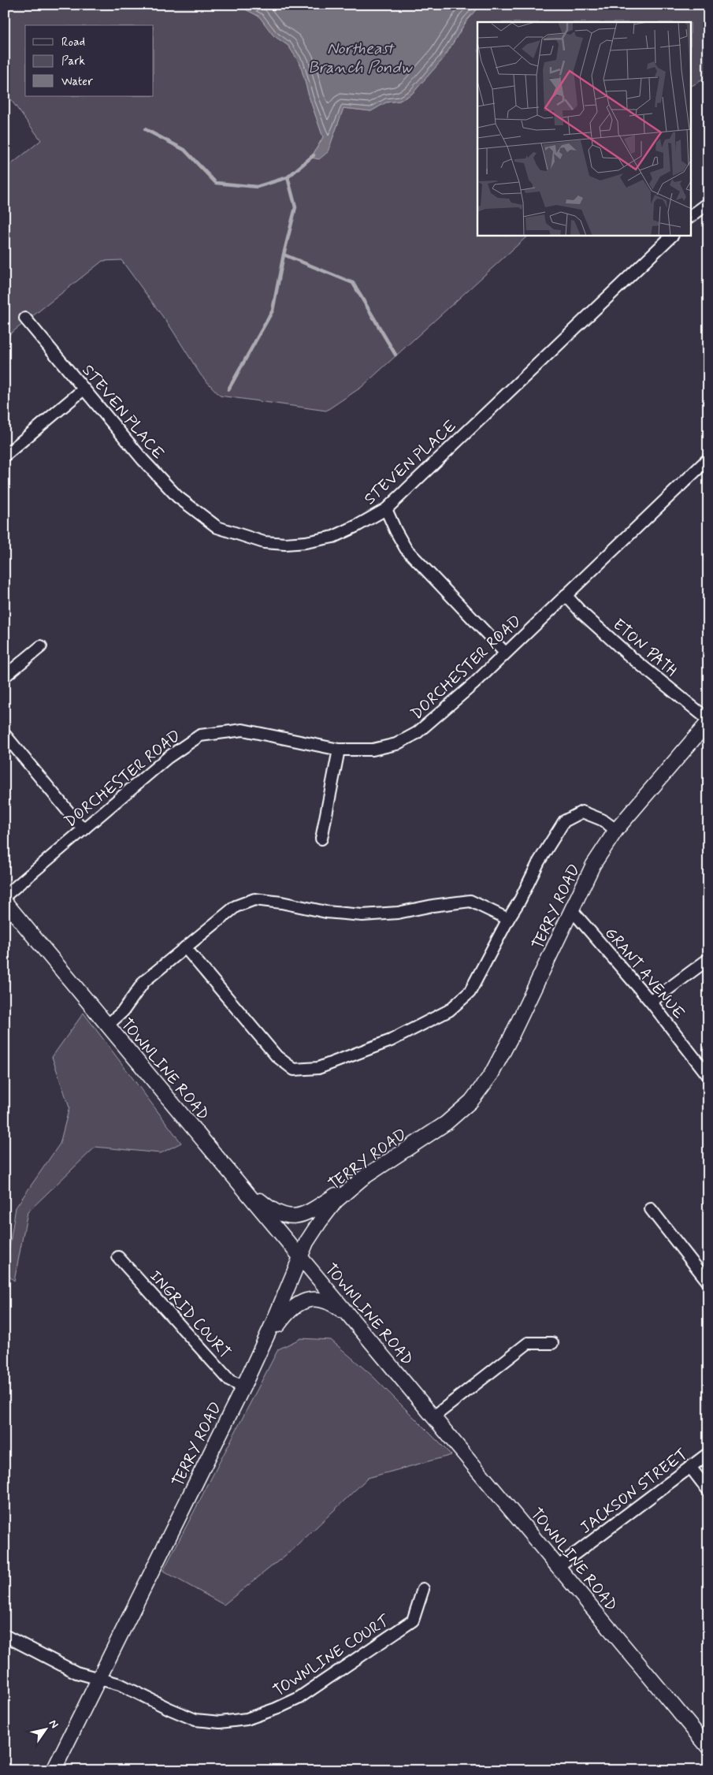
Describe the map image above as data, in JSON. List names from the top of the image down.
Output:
{
  "streets": {
    "street": [
      "STEVEN PLACE",
      "ETON PATH",
      "DORCHESTER ROAD",
      "TERRY ROAD",
      "GRANT AVENUE",
      "TOWNLINE ROAD",
      "INGRID COURT",
      "JACKSON STREET",
      "TOWNLINE COURT"
    ]
  },
  "crossings": [
    ["ETON PATH", "DORCHESTER ROAD"],
    ["ETON PATH", "TERRY ROAD"],
    ["TERRY ROAD", "GRANT AVENUE"],
    ["TERRY ROAD", "TOWNLINE ROAD"],
    ["TERRY ROAD", "INGRID COURT"],
    ["TERRY ROAD", "TOWNLINE COURT"],
    ["TOWNLINE ROAD", "JACKSON STREET"]
  ],
  "water": ["Northeast Branch Pondw"],
  "legend": ["Road", "Park", "Water"],
  "north": "top right"
}
